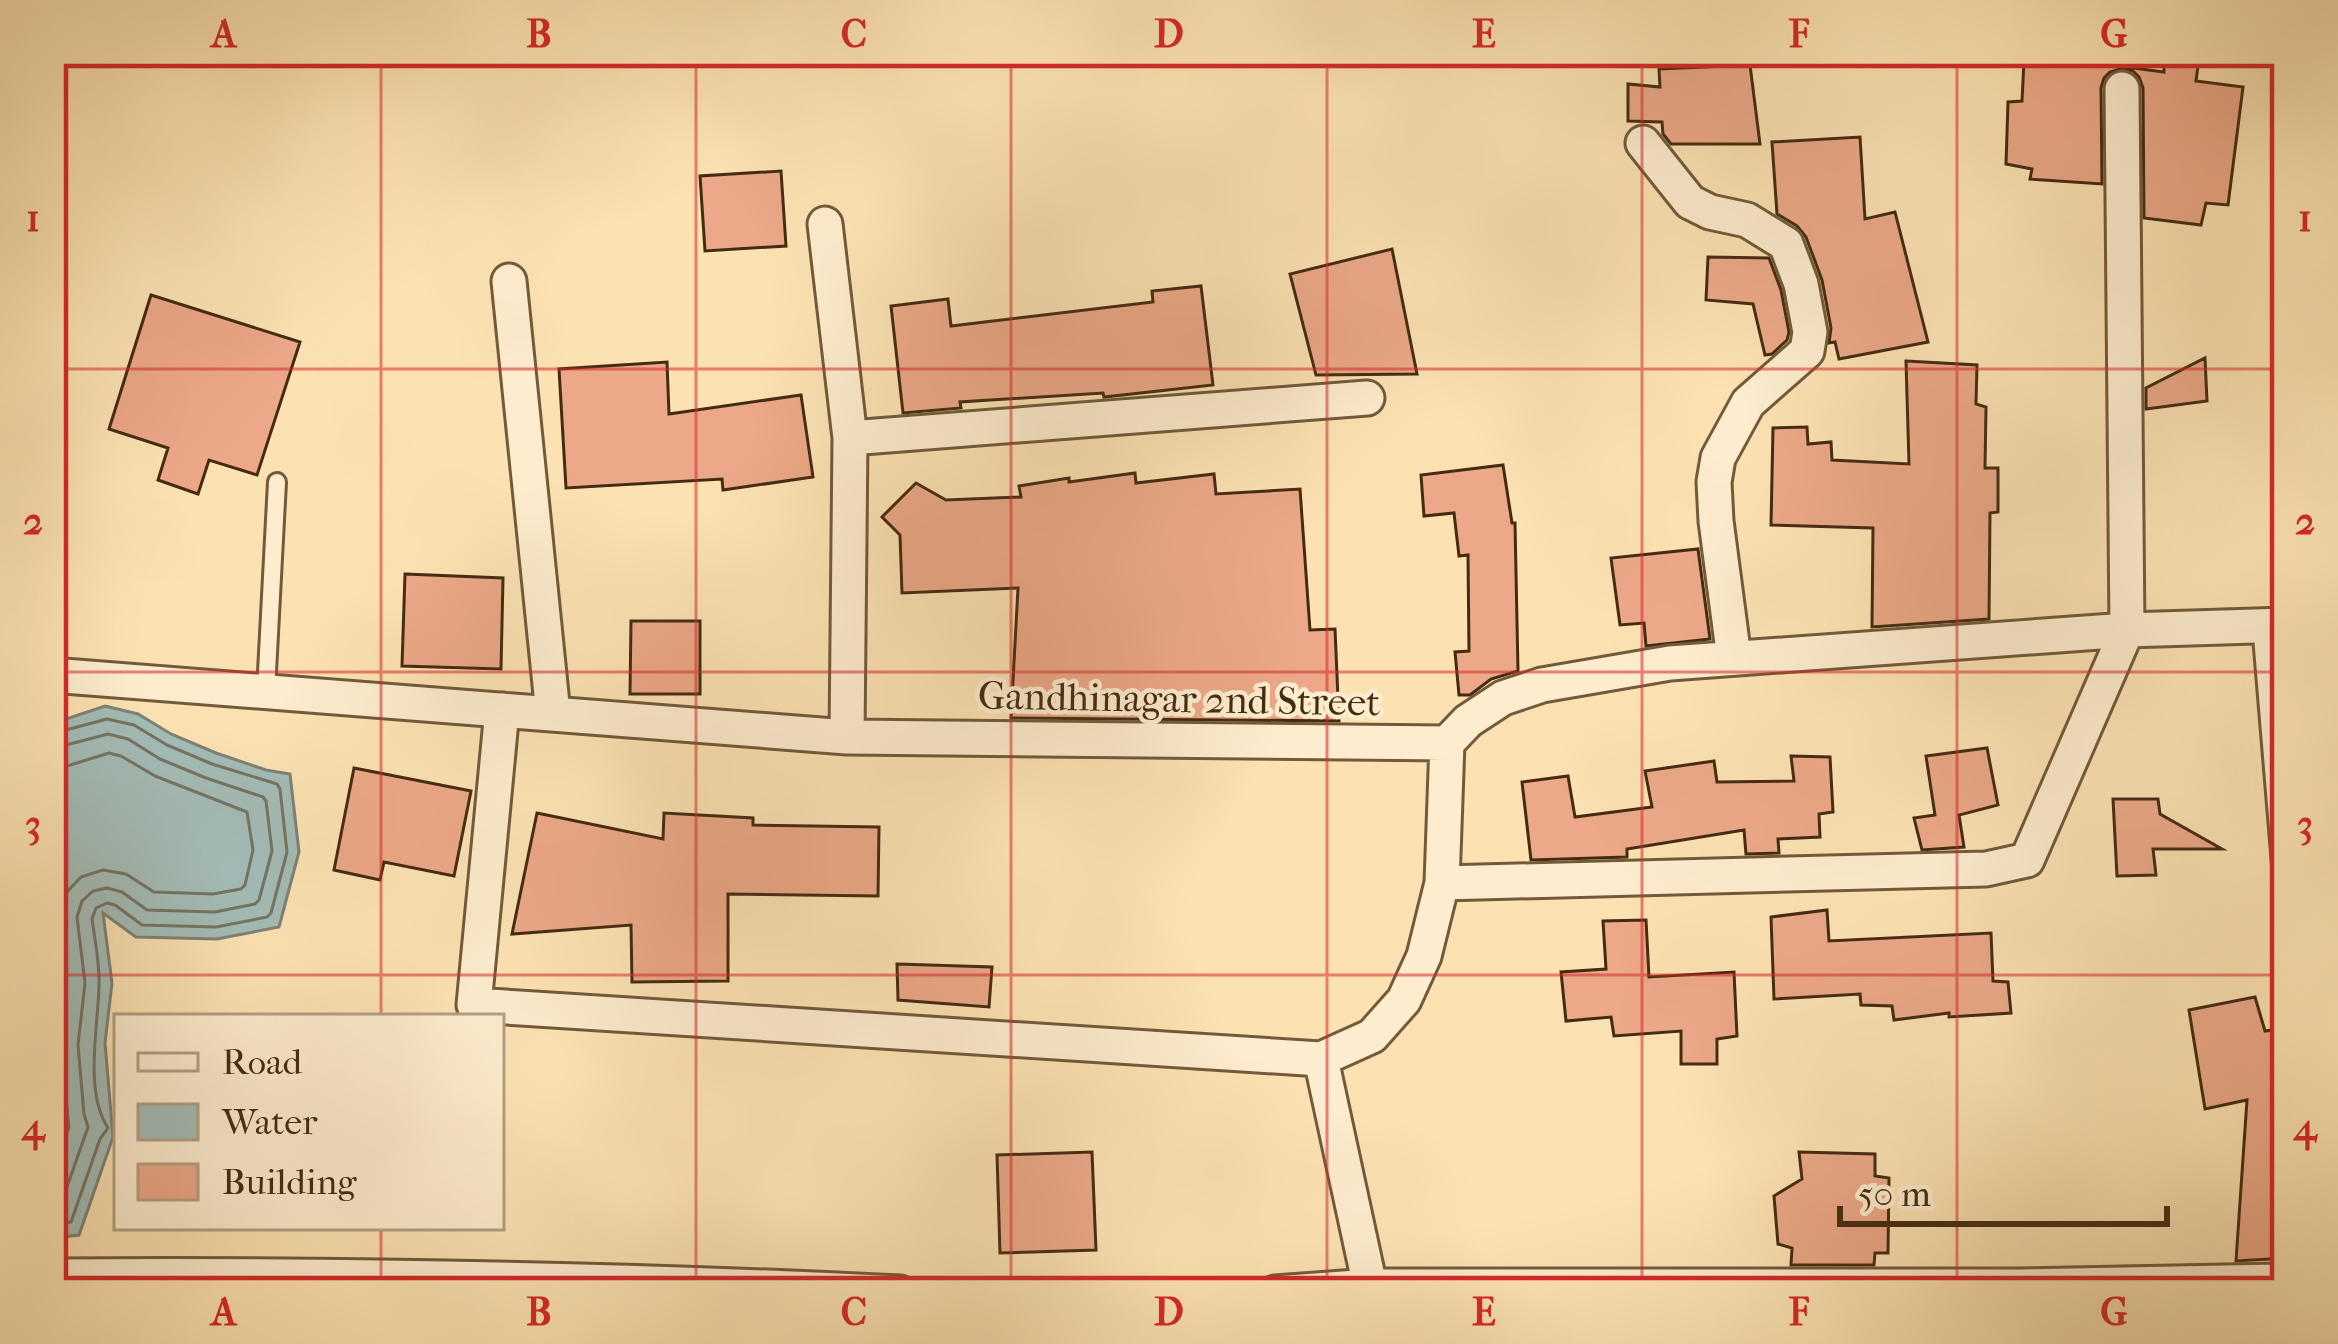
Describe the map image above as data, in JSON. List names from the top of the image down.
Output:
{
  "streets": {
    "street": ["Gandhinagar 2nd Street"]
  },
  "legend": ["Road", "Water", "Building"],
  "scale_bar": "50 m",
  "grid": {
    "columns": [
      "A",
      "B",
      "C",
      "D",
      "E",
      "F",
      "G"
    ],
    "rows": [
      "1",
      "2",
      "3",
      "4"
    ]
  }
}
